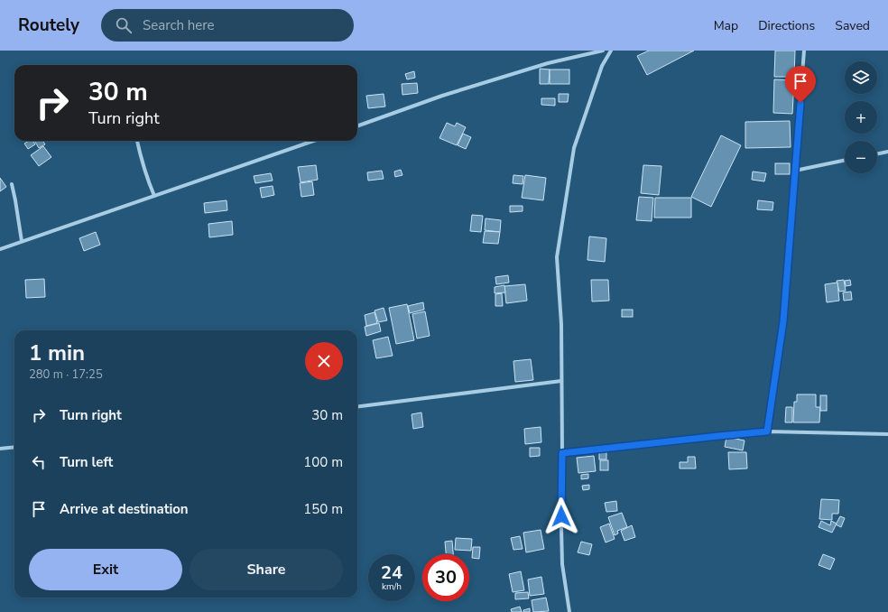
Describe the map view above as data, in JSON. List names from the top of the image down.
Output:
{
  "page": {
    "header": "Routely",
    "search": "Search here",
    "nav": ["Map", "Directions", "Saved"],
    "map_buttons": ["+", "−"],
    "turn": ["30 m", "Turn right"],
    "heading": ["1 min", "280 m · 17:25"],
    "list": [
      {
        "name": "Turn right",
        "value": "30 m"
      },
      {
        "name": "Turn left",
        "value": "100 m"
      },
      {
        "name": "Arrive at destination",
        "value": "150 m"
      }
    ],
    "buttons": ["Exit", "Share"],
    "speed": "24 km/h",
    "limit": "30"
  }
}
